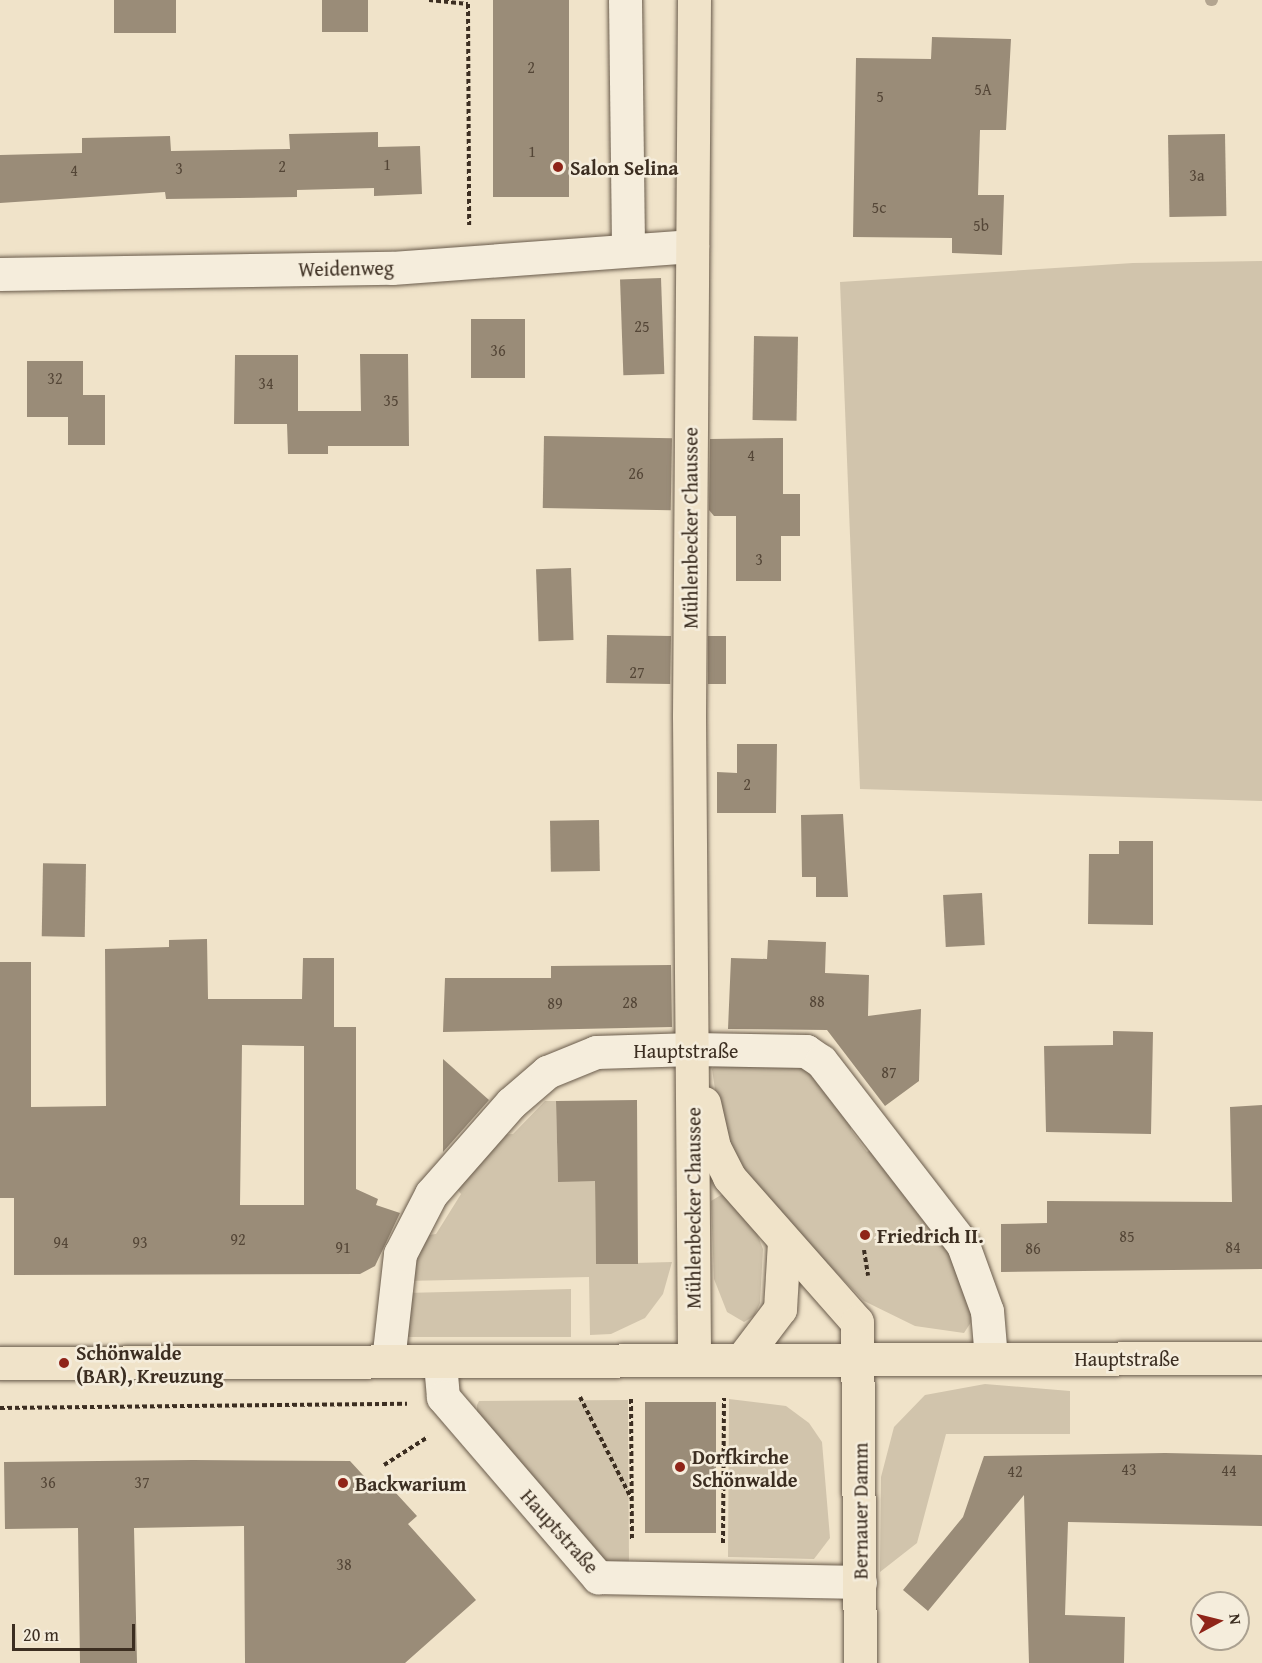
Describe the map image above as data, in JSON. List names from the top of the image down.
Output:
{
  "streets": {
    "main road": ["Mühlenbecker Chaussee", "Hauptstraße", "Bernauer Damm"],
    "street": ["Weidenweg"]
  },
  "crossings": [
    ["Weidenweg", "Mühlenbecker Chaussee"],
    ["Mühlenbecker Chaussee", "Hauptstraße"],
    ["Mühlenbecker Chaussee", "Bernauer Damm"],
    ["Hauptstraße", "Bernauer Damm"]
  ],
  "places": [
    "Salon Selina",
    "Friedrich II.",
    "Schönwalde (BAR), Kreuzung",
    "Dorfkirche Schönwalde",
    "Backwarium"
  ],
  "house_numbers": [
    "2",
    "5A",
    "5",
    "1",
    "1",
    "2",
    "3",
    "4",
    "3a",
    "5c",
    "5b",
    "25",
    "36",
    "32",
    "34",
    "35",
    "4",
    "26",
    "3",
    "27",
    "2",
    "88",
    "28",
    "89",
    "87",
    "85",
    "92",
    "94",
    "93",
    "91",
    "84",
    "86",
    "43",
    "44",
    "42",
    "36",
    "37",
    "38"
  ],
  "scale_bar": "20 m",
  "north": "right"
}
